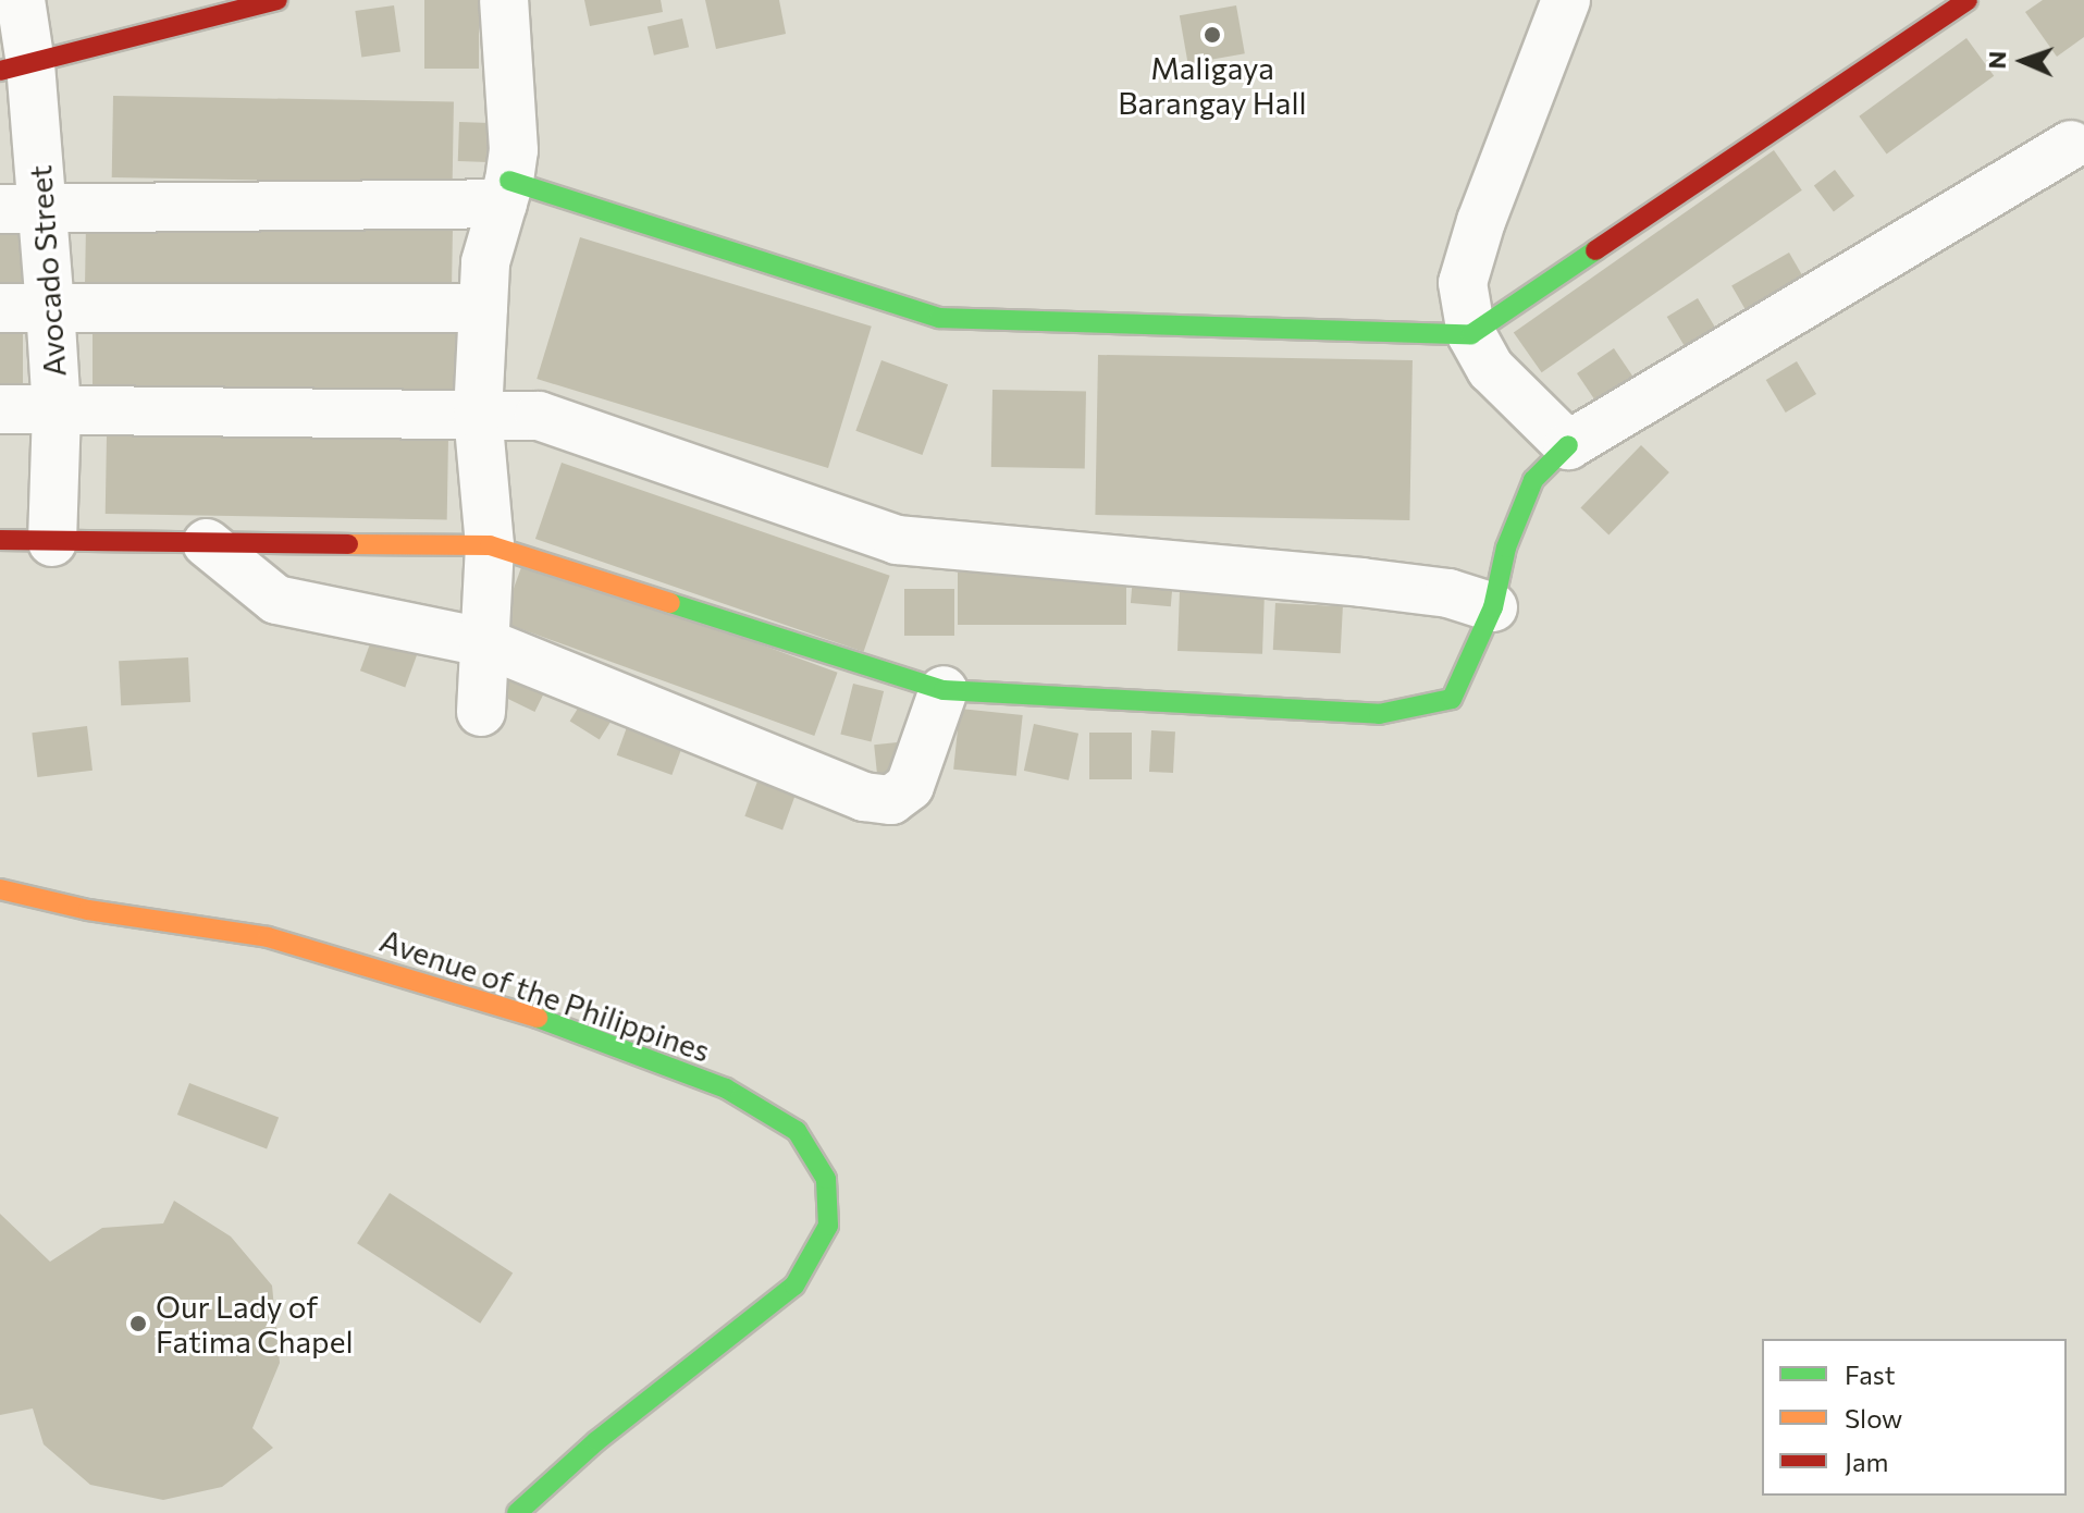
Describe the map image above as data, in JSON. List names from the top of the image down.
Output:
{
  "streets": {
    "street": ["Avocado Street", "Avenue of the Philippines"]
  },
  "places": ["Maligaya Barangay Hall", "Our Lady of Fatima Chapel"],
  "legend": ["Fast", "Slow", "Jam"],
  "north": "left"
}
